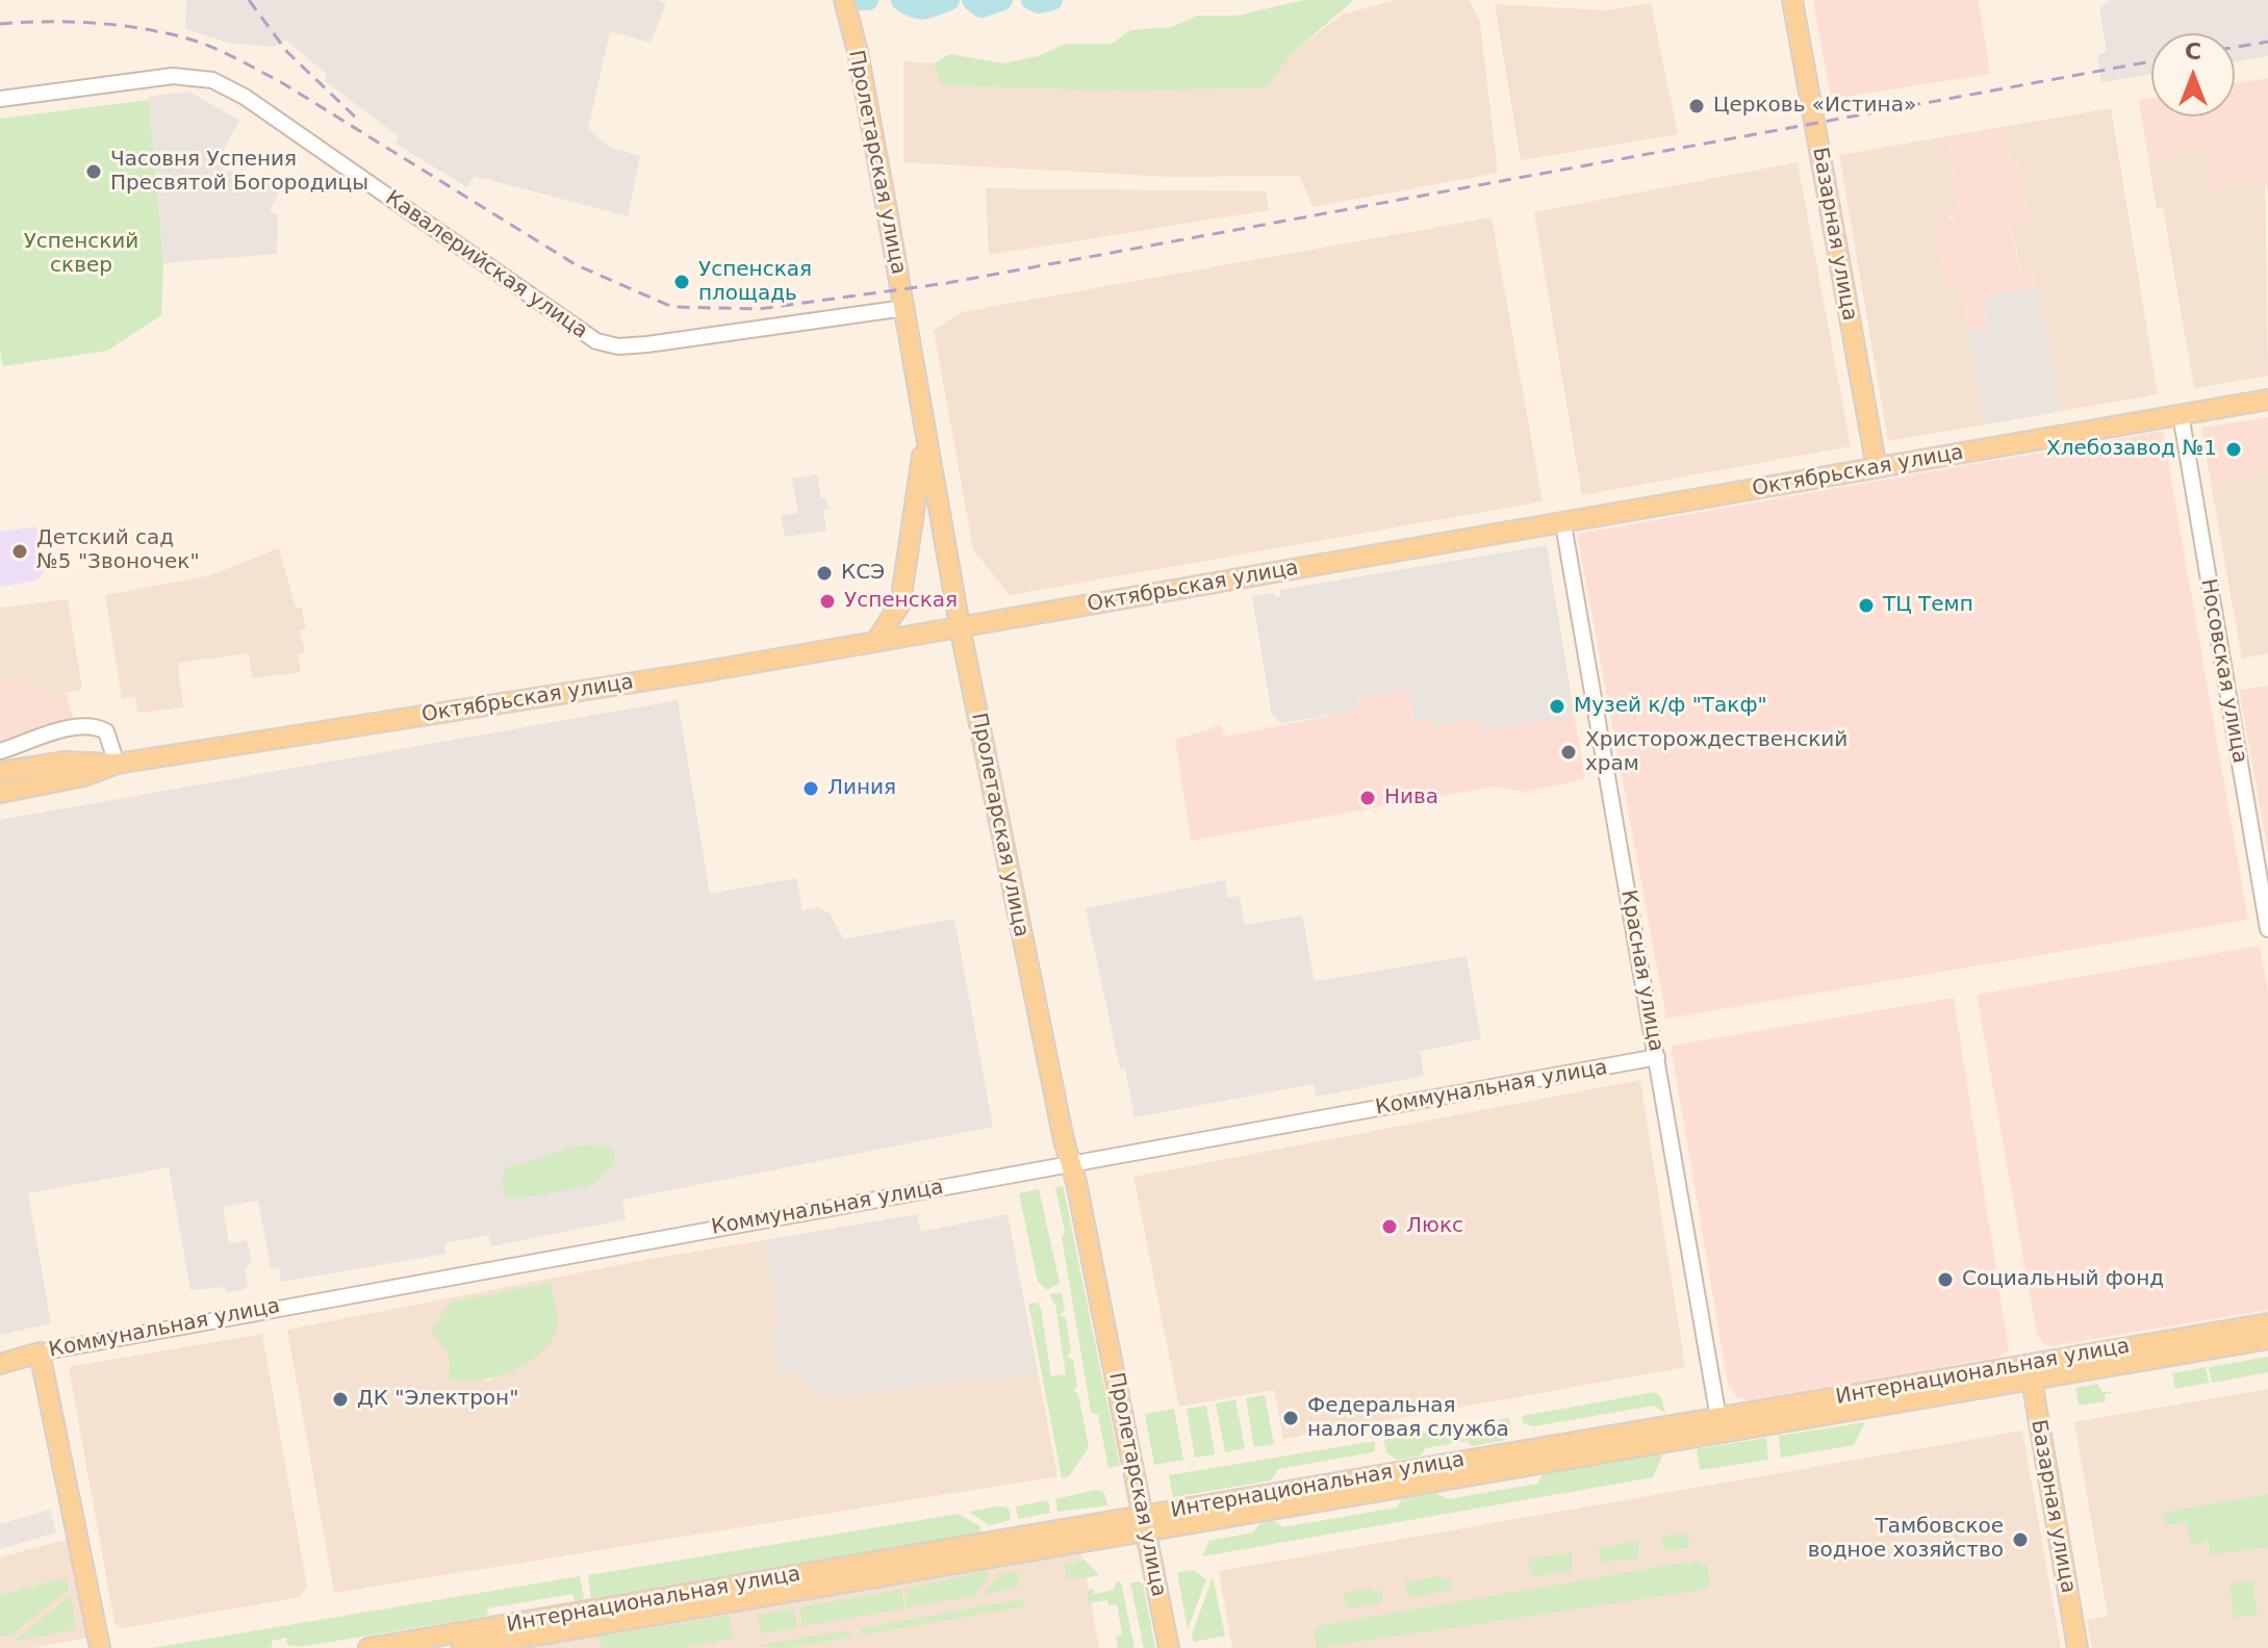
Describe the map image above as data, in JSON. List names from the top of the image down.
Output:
{
  "streets": {
    "main road": [
      "Пролетарская улица",
      "Базарная улица",
      "Октябрьская улица",
      "Коммунальная улица",
      "Интернациональная улица"
    ],
    "street": ["Кавалерийская улица", "Носовская улица", "Красная улица"]
  },
  "crossings": [
    ["Пролетарская улица", "Кавалерийская улица"],
    ["Пролетарская улица", "Октябрьская улица"],
    ["Пролетарская улица", "Коммунальная улица"],
    ["Пролетарская улица", "Интернациональная улица"],
    ["Базарная улица", "Октябрьская улица"],
    ["Базарная улица", "Интернациональная улица"],
    ["Октябрьская улица", "Носовская улица"],
    ["Октябрьская улица", "Красная улица"],
    ["Красная улица", "Коммунальная улица"],
    ["Красная улица", "Интернациональная улица"]
  ],
  "parks": ["Успенский сквер"],
  "places": [
    "Церковь «Истина»",
    "Часовня Успения Пресвятой Богородицы",
    "Успенская площадь",
    "Хлебозавод №1",
    "Детский сад №5 \"Звоночек\"",
    "КСЭ",
    "Успенская",
    "ТЦ Темп",
    "Музей к/ф \"Такф\"",
    "Христорождественский храм",
    "Линия",
    "Нива",
    "Люкс",
    "Социальный фонд",
    "ДК \"Электрон\"",
    "Федеральная налоговая служба",
    "Тамбовское водное хозяйство"
  ],
  "north": "top"
}
